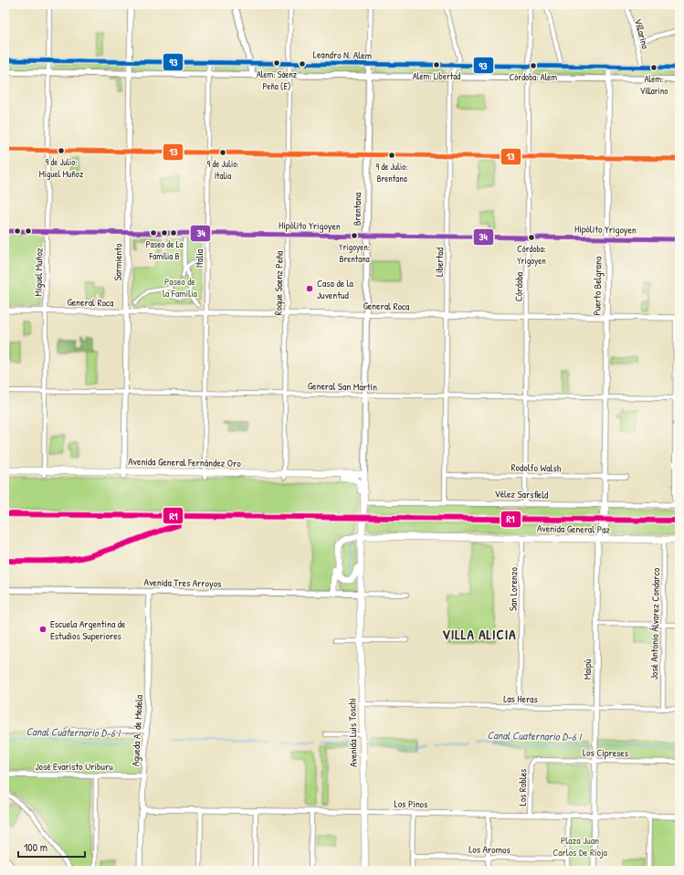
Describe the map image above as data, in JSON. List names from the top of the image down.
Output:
{
  "streets": {
    "main road": [
      "Leandro N. Alem",
      "Brentana",
      "Avenida General Fernández Oro",
      "Avenida General Paz",
      "Avenida Tres Arroyos",
      "Avenida Luis Toschi"
    ],
    "street": [
      "Villarino",
      "Hipólito Yrigoyen",
      "Italia",
      "Sarmiento",
      "Libertad",
      "Miguel Muñoz",
      "Roque Saenz Peña",
      "Puerto Belgrano",
      "Córdoba",
      "General Roca",
      "General San Martín",
      "Rodolfo Walsh",
      "Vélez Sarsfield",
      "San Lorenzo",
      "José Antonio Álvarez Condarco",
      "Maipú",
      "Las Heras",
      "Agueda A. de Medela",
      "Los Cipreses",
      "José Evaristo Uriburu",
      "Los Robles",
      "Los Pinos",
      "Los Aromos"
    ]
  },
  "crossings": [
    ["Villarino", "Leandro N. Alem"],
    ["Leandro N. Alem", "Brentana"],
    ["Leandro N. Alem", "Italia"],
    ["Leandro N. Alem", "Sarmiento"],
    ["Leandro N. Alem", "Libertad"],
    ["Leandro N. Alem", "Miguel Muñoz"],
    ["Leandro N. Alem", "Roque Saenz Peña"],
    ["Leandro N. Alem", "Puerto Belgrano"],
    ["Leandro N. Alem", "Córdoba"],
    ["Brentana", "Hipólito Yrigoyen"],
    ["Brentana", "General Roca"],
    ["Brentana", "General San Martín"],
    ["Brentana", "Avenida General Fernández Oro"],
    ["Brentana", "Vélez Sarsfield"],
    ["Brentana", "Avenida Luis Toschi"],
    ["Hipólito Yrigoyen", "Italia"],
    ["Hipólito Yrigoyen", "Sarmiento"],
    ["Hipólito Yrigoyen", "Libertad"],
    ["Hipólito Yrigoyen", "Miguel Muñoz"],
    ["Hipólito Yrigoyen", "Roque Saenz Peña"],
    ["Hipólito Yrigoyen", "Puerto Belgrano"],
    ["Hipólito Yrigoyen", "Córdoba"],
    ["Italia", "General Roca"],
    ["Italia", "General San Martín"],
    ["Italia", "Avenida General Fernández Oro"],
    ["Sarmiento", "General Roca"],
    ["Sarmiento", "General San Martín"],
    ["Sarmiento", "Avenida General Fernández Oro"],
    ["Libertad", "General Roca"],
    ["Libertad", "General San Martín"],
    ["Libertad", "Rodolfo Walsh"],
    ["Libertad", "Vélez Sarsfield"],
    ["Miguel Muñoz", "General Roca"],
    ["Miguel Muñoz", "General San Martín"],
    ["Miguel Muñoz", "Avenida General Fernández Oro"],
    ["Roque Saenz Peña", "General Roca"],
    ["Roque Saenz Peña", "General San Martín"],
    ["Roque Saenz Peña", "Avenida General Fernández Oro"],
    ["Puerto Belgrano", "General Roca"],
    ["Puerto Belgrano", "General San Martín"],
    ["Puerto Belgrano", "Rodolfo Walsh"],
    ["Puerto Belgrano", "Vélez Sarsfield"],
    ["Puerto Belgrano", "Maipú"],
    ["Córdoba", "General Roca"],
    ["Córdoba", "General San Martín"],
    ["Córdoba", "Rodolfo Walsh"],
    ["Córdoba", "Vélez Sarsfield"],
    ["Avenida General Fernández Oro", "Avenida Luis Toschi"],
    ["Vélez Sarsfield", "Maipú"],
    ["Vélez Sarsfield", "Avenida Luis Toschi"],
    ["Avenida General Paz", "San Lorenzo"],
    ["Avenida General Paz", "José Antonio Álvarez Condarco"],
    ["Avenida General Paz", "Maipú"],
    ["Avenida General Paz", "Avenida Luis Toschi"],
    ["Avenida Tres Arroyos", "Agueda A. de Medela"],
    ["Avenida Tres Arroyos", "Avenida Luis Toschi"],
    ["San Lorenzo", "Las Heras"],
    ["José Antonio Álvarez Condarco", "Las Heras"],
    ["Maipú", "Las Heras"],
    ["Maipú", "Los Cipreses"],
    ["Maipú", "Los Pinos"],
    ["Las Heras", "Avenida Luis Toschi"],
    ["Agueda A. de Medela", "José Evaristo Uriburu"],
    ["Agueda A. de Medela", "Los Pinos"],
    ["Avenida Luis Toschi", "Los Pinos"],
    ["Los Cipreses", "Los Robles"],
    ["Los Robles", "Los Pinos"]
  ],
  "districts": ["VILLA ALICIA"],
  "water": ["Canal Cuaternario D-6 I"],
  "parks": ["Paseo de la Familia", "Plaza Juan Carlos De Rioja"],
  "places": [
    "Alem: Sáenz Peña (E)",
    "Alem: Libertad",
    "Córdoba: Alem",
    "Alem: Villarino",
    "9 de Julio: Miguel Muñoz",
    "9 de Julio: Italia",
    "9 de Julio: Brentana",
    "Paseo de La Familia B",
    "Yrigoyen: Brentana",
    "Córdoba: Yrigoyen",
    "Casa de la Juventud",
    "Escuela Argentina de Estudios Superiores"
  ],
  "lines": [
    "transit line 93",
    "transit line 13",
    "transit line 34",
    "transit line R1"
  ],
  "scale_bar": "100 m"
}
